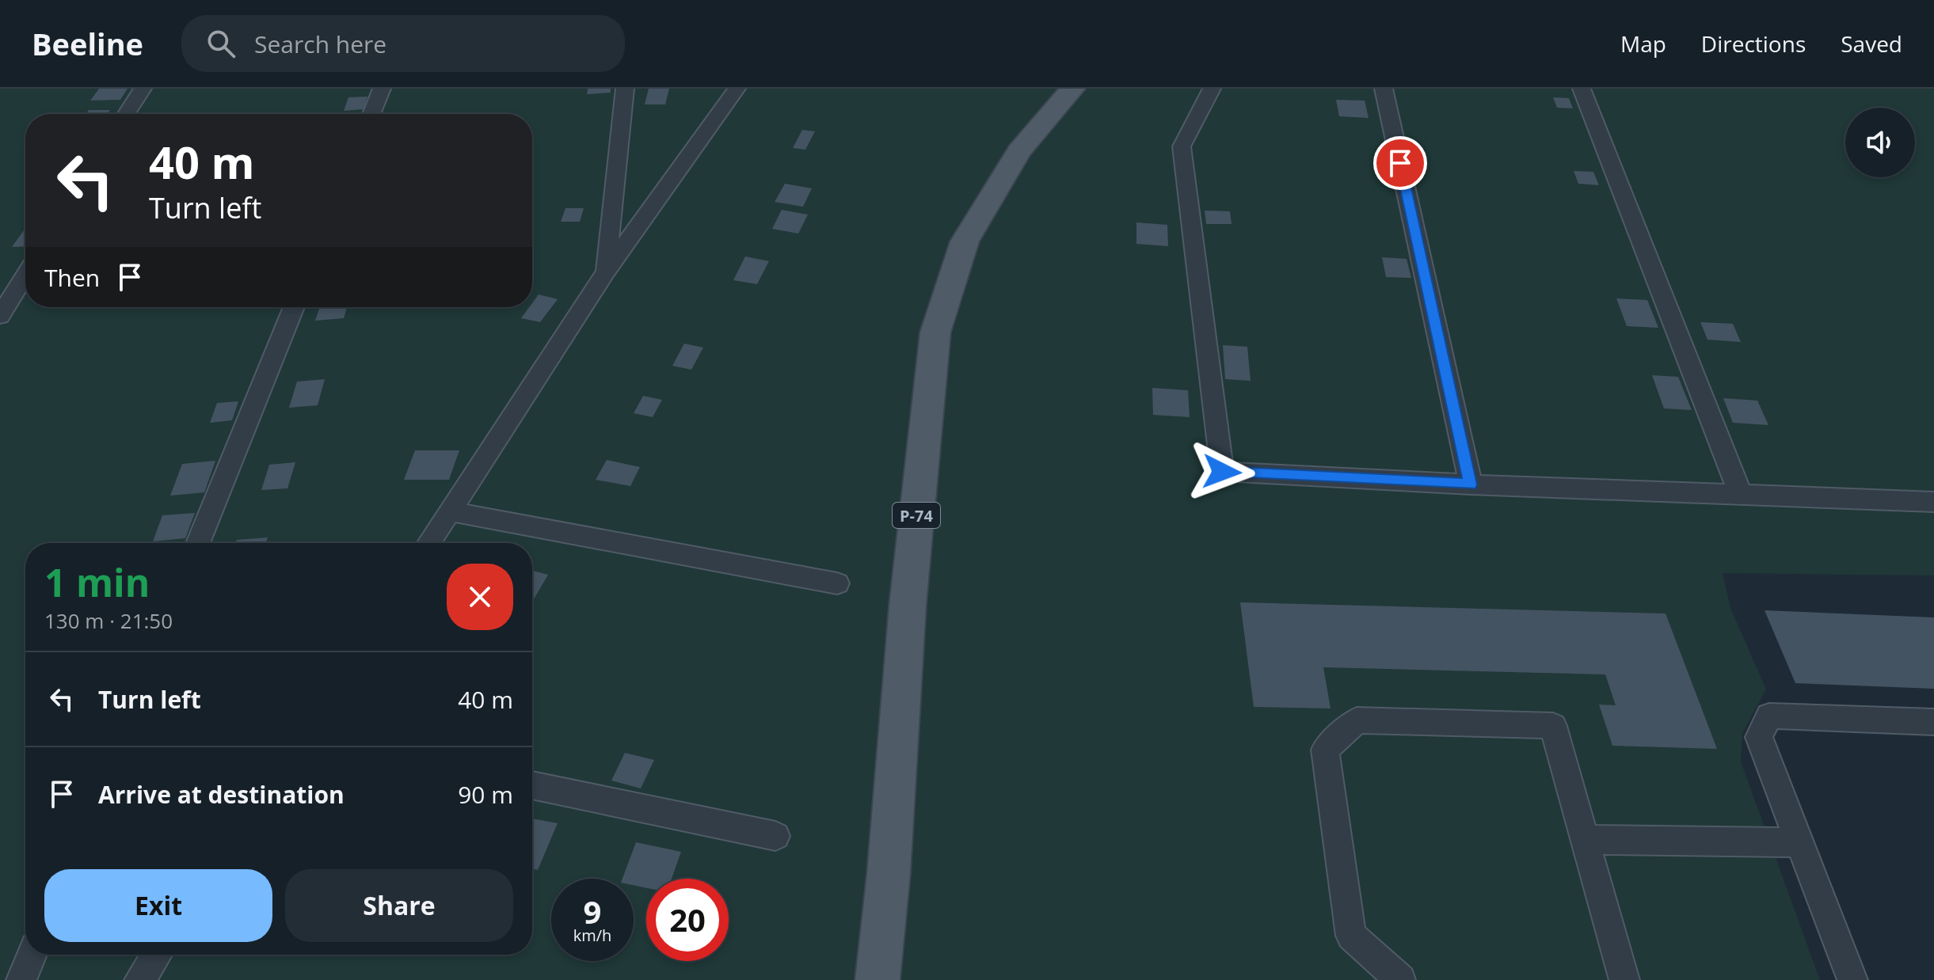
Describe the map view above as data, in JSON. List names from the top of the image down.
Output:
{
  "streets": {
    "main road": ["Р-74"]
  },
  "page": {
    "header": "Beeline",
    "search": "Search here",
    "nav": ["Map", "Directions", "Saved"],
    "turn": ["40 m", "Turn left"],
    "then": "Then",
    "heading": ["1 min", "130 m · 21:50"],
    "list": [
      {
        "name": "Turn left",
        "value": "40 m"
      },
      {
        "name": "Arrive at destination",
        "value": "90 m"
      }
    ],
    "buttons": ["Exit", "Share"],
    "speed": "9 km/h",
    "limit": "20"
  }
}
